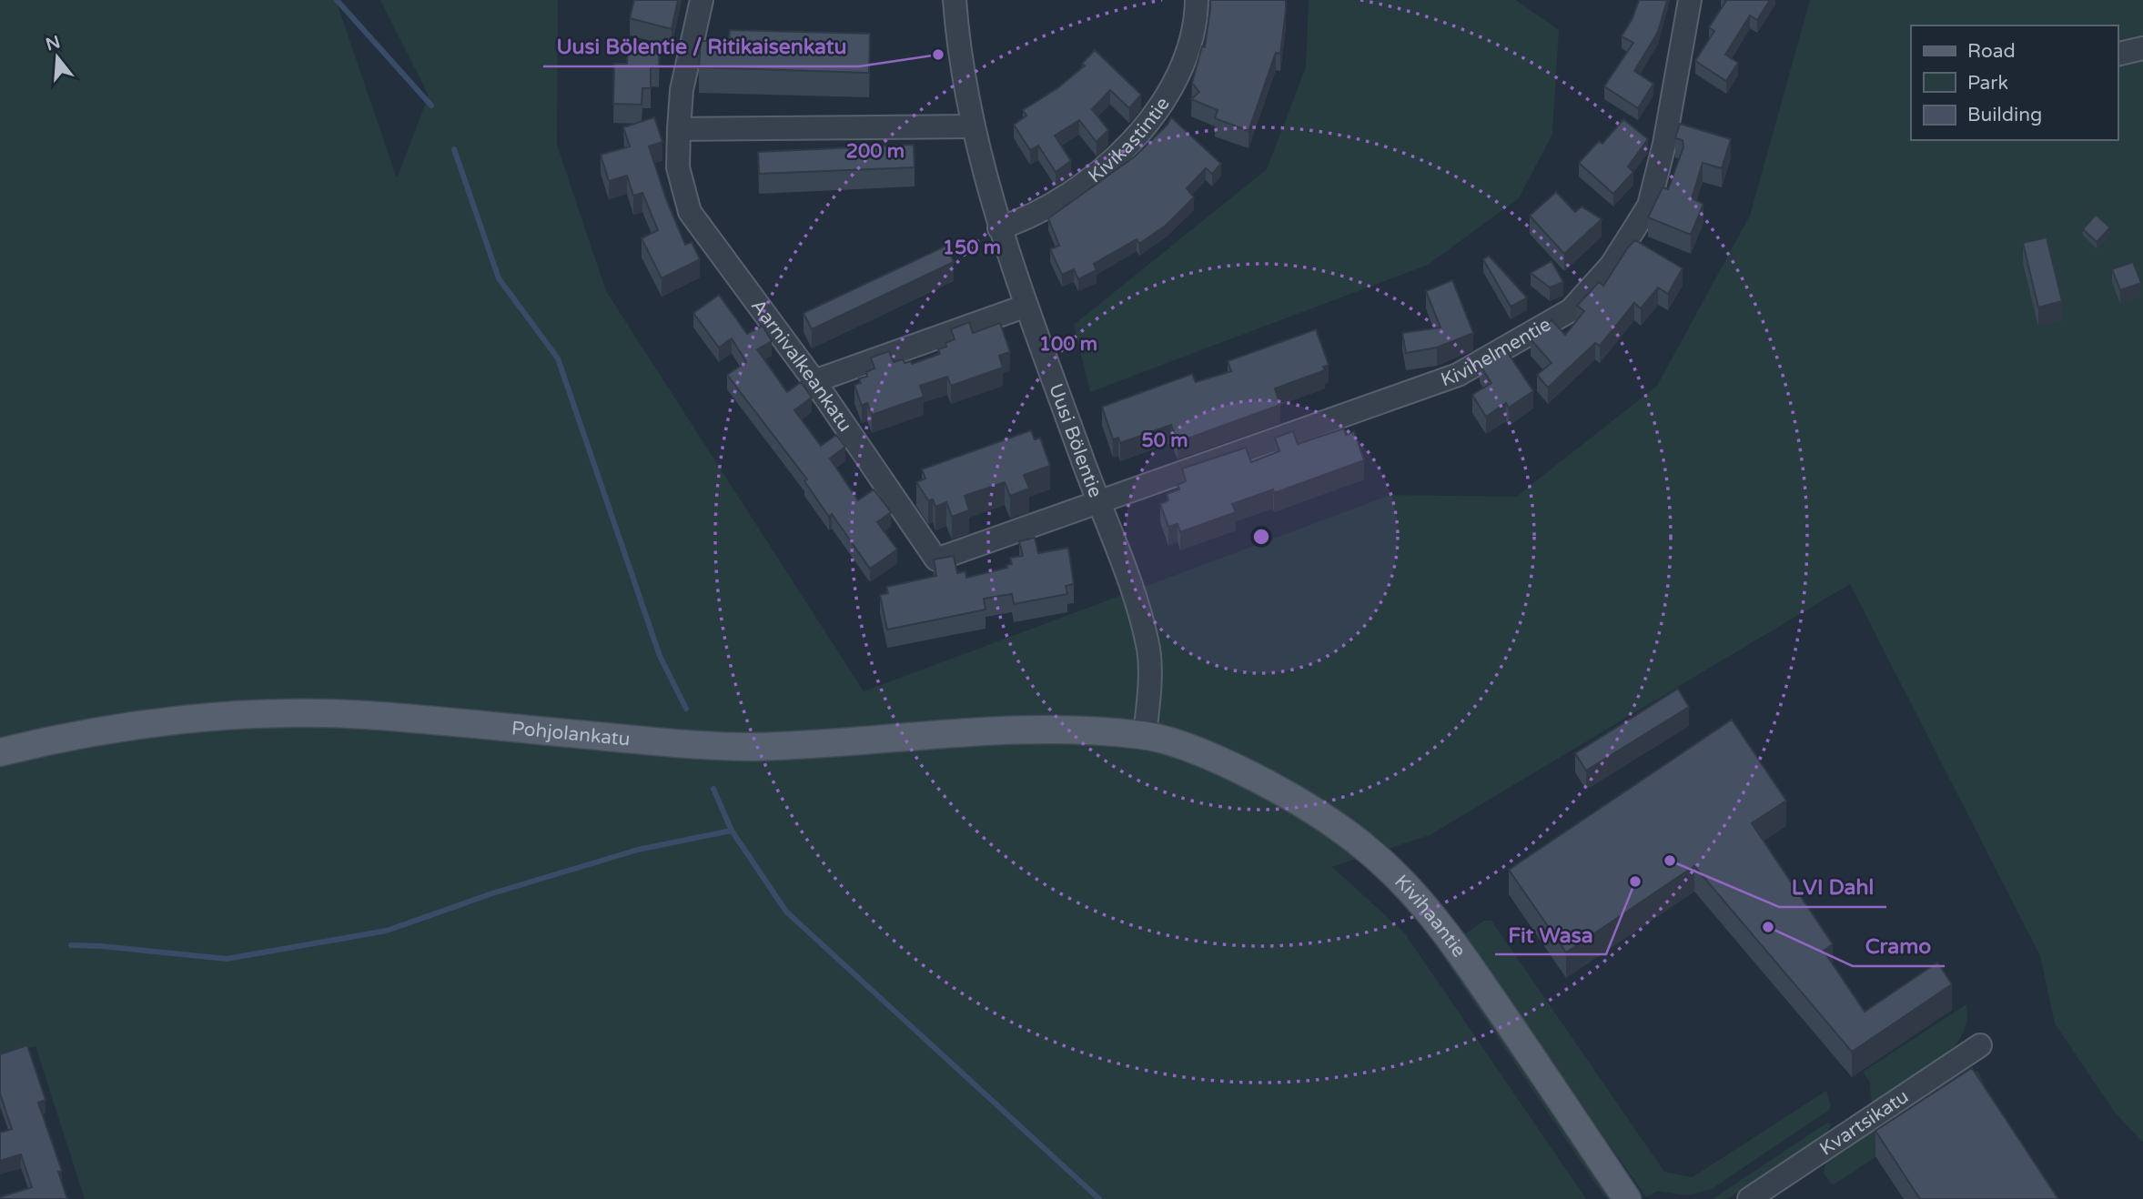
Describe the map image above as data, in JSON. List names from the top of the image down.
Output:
{
  "streets": {
    "main road": ["Pohjolankatu", "Kivihaantie"],
    "street": [
      "Kivikastintie",
      "Kivihelmentie",
      "Aarnivalkeankatu",
      "Uusi Bölentie",
      "Kvartsikatu"
    ]
  },
  "crossings": [
    ["Kivikastintie", "Uusi Bölentie"],
    ["Kivihelmentie", "Aarnivalkeankatu"],
    ["Kivihelmentie", "Uusi Bölentie"],
    ["Aarnivalkeankatu", "Uusi Bölentie"],
    ["Uusi Bölentie", "Pohjolankatu"],
    ["Uusi Bölentie", "Kivihaantie"],
    ["Pohjolankatu", "Kivihaantie"]
  ],
  "places": [
    "Uusi Bölentie / Ritikaisenkatu",
    "LVI Dahl",
    "Fit Wasa",
    "Cramo"
  ],
  "legend": ["Road", "Park", "Building"],
  "north": "top",
  "rings": [
    "200 m",
    "150 m",
    "100 m",
    "50 m"
  ]
}
